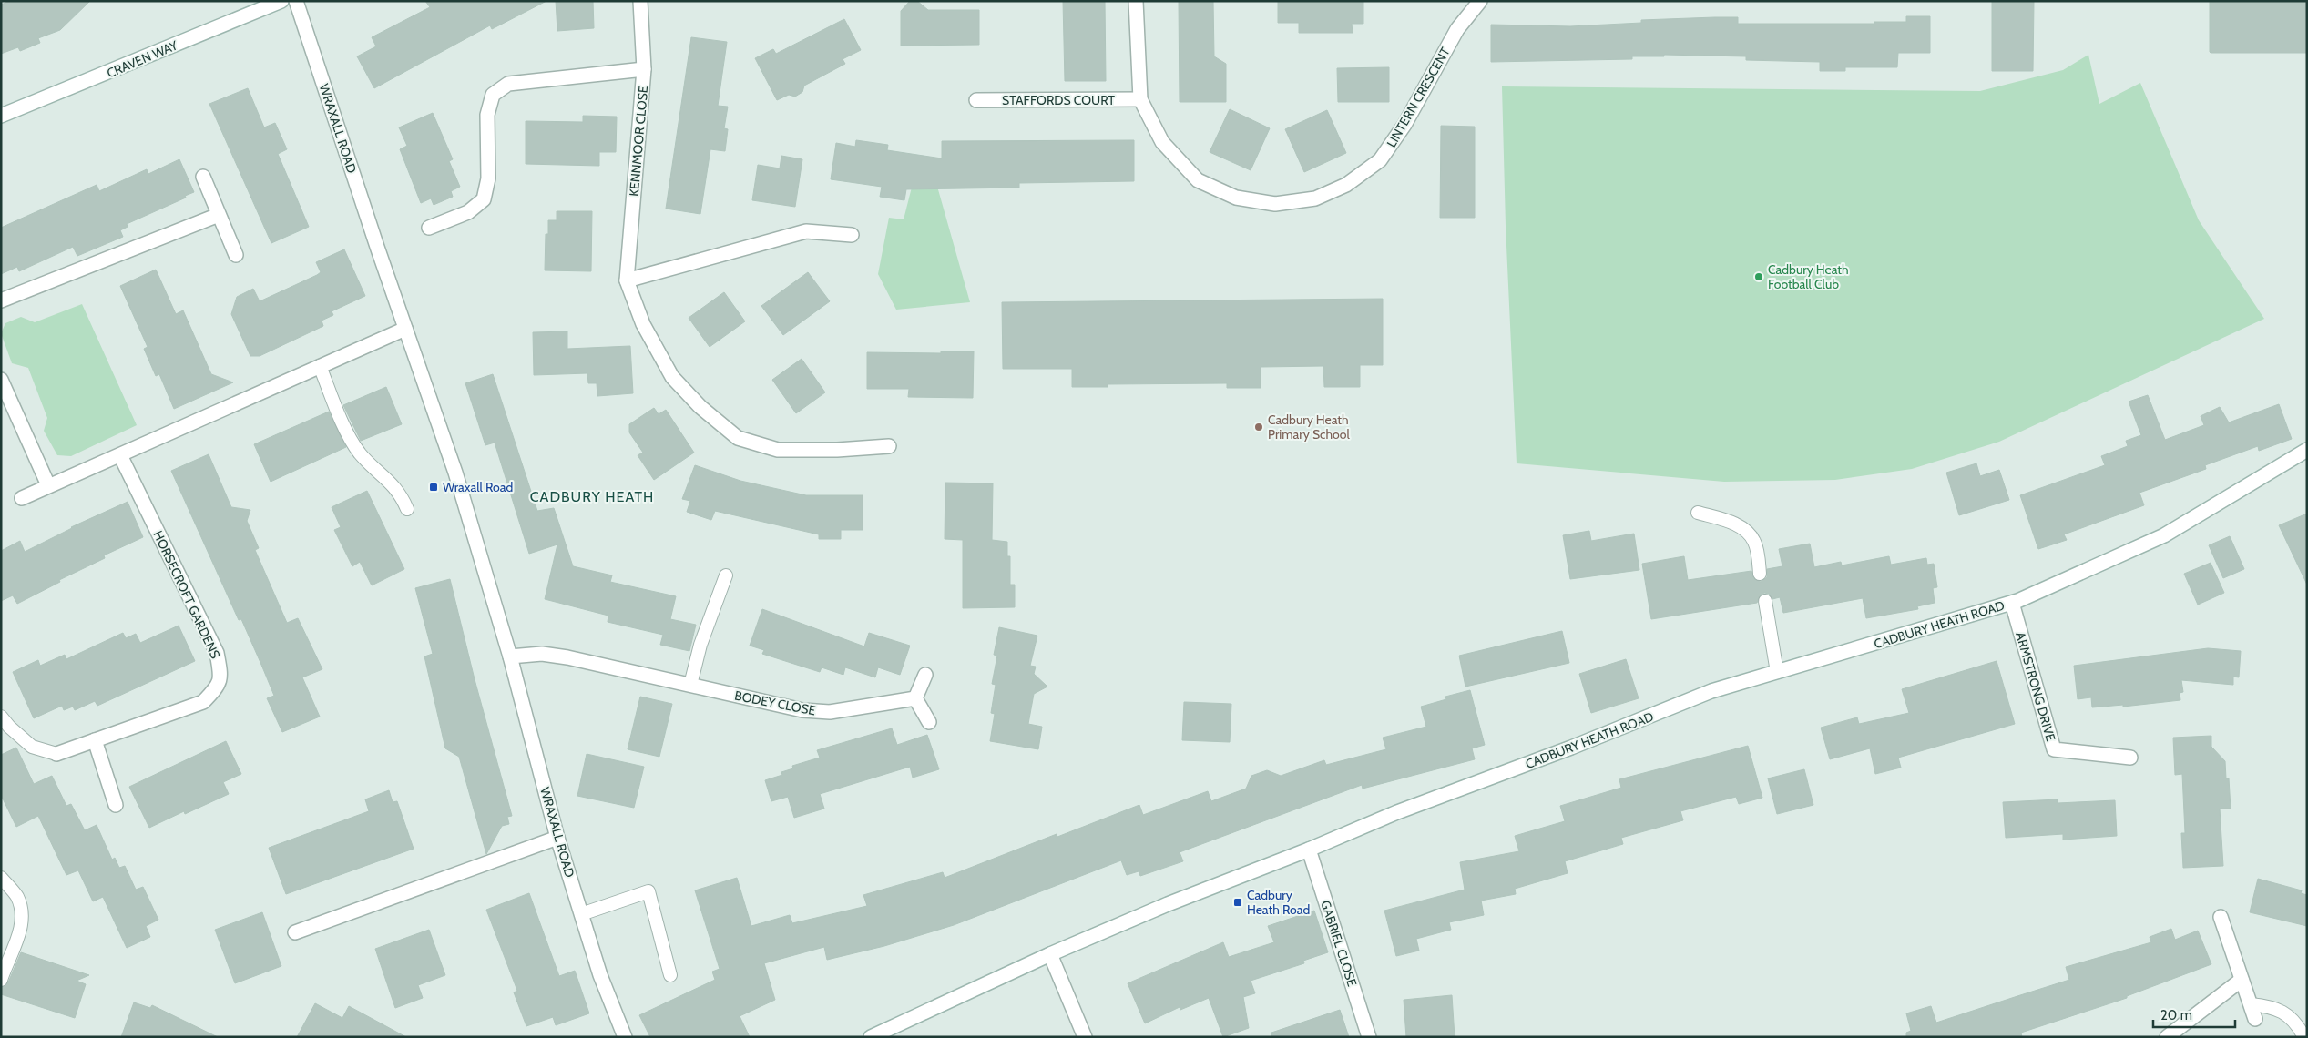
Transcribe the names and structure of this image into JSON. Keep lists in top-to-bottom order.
{
  "streets": {
    "street": [
      "CRAVEN WAY",
      "LINTERN CRESCENT",
      "STAFFORDS COURT",
      "WRAXALL ROAD",
      "KENNMOOR CLOSE",
      "HORSECROFT GARDENS",
      "CADBURY HEATH ROAD",
      "ARMSTRONG DRIVE",
      "BODEY CLOSE",
      "GABRIEL CLOSE"
    ]
  },
  "crossings": [
    ["LINTERN CRESCENT", "STAFFORDS COURT"],
    ["WRAXALL ROAD", "BODEY CLOSE"],
    ["CADBURY HEATH ROAD", "ARMSTRONG DRIVE"],
    ["CADBURY HEATH ROAD", "GABRIEL CLOSE"]
  ],
  "districts": ["CADBURY HEATH"],
  "places": {
    "other": ["Cadbury Heath Football Club", "Cadbury Heath Primary School"],
    "transit": ["Wraxall Road", "Cadbury Heath Road"]
  },
  "scale_bar": "20 m"
}
